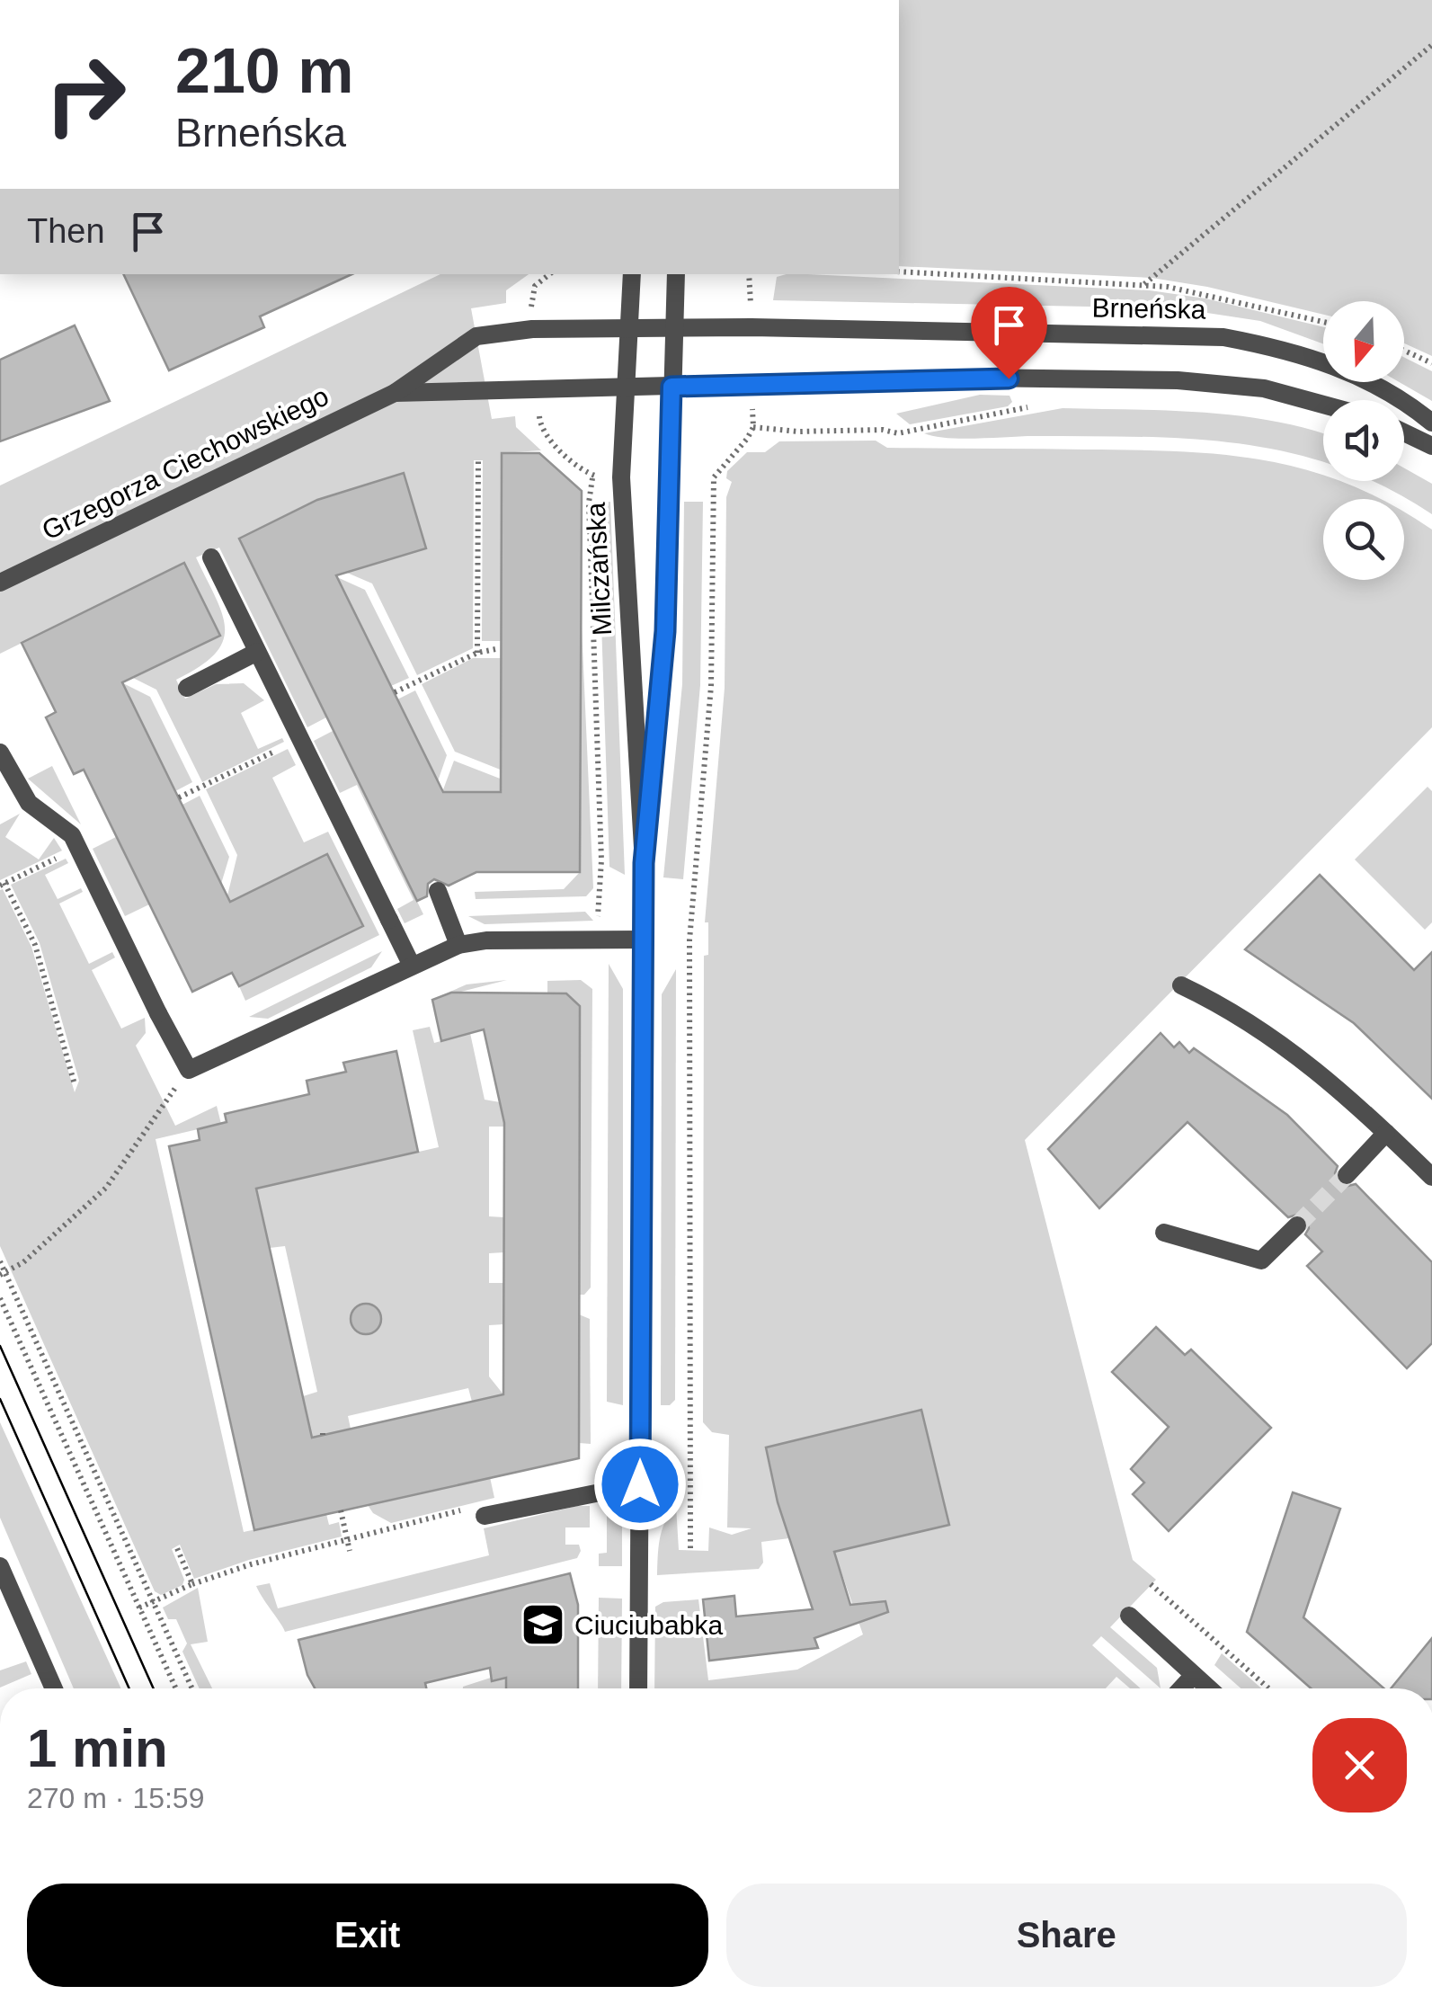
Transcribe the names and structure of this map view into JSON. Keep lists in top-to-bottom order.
{
  "streets": {
    "street": ["Brneńska", "Grzegorza Ciechowskiego", "Milczańska"]
  },
  "crossings": [
    ["Brneńska", "Grzegorza Ciechowskiego"],
    ["Brneńska", "Milczańska"],
    ["Grzegorza Ciechowskiego", "Milczańska"]
  ],
  "places": {
    "school or university": ["Ciuciubabka"]
  },
  "north": "bottom",
  "page": {
    "turn": ["210 m", "Brneńska"],
    "then": "Then",
    "heading": ["1 min", "270 m · 15:59"],
    "buttons": ["Exit", "Share"]
  }
}
